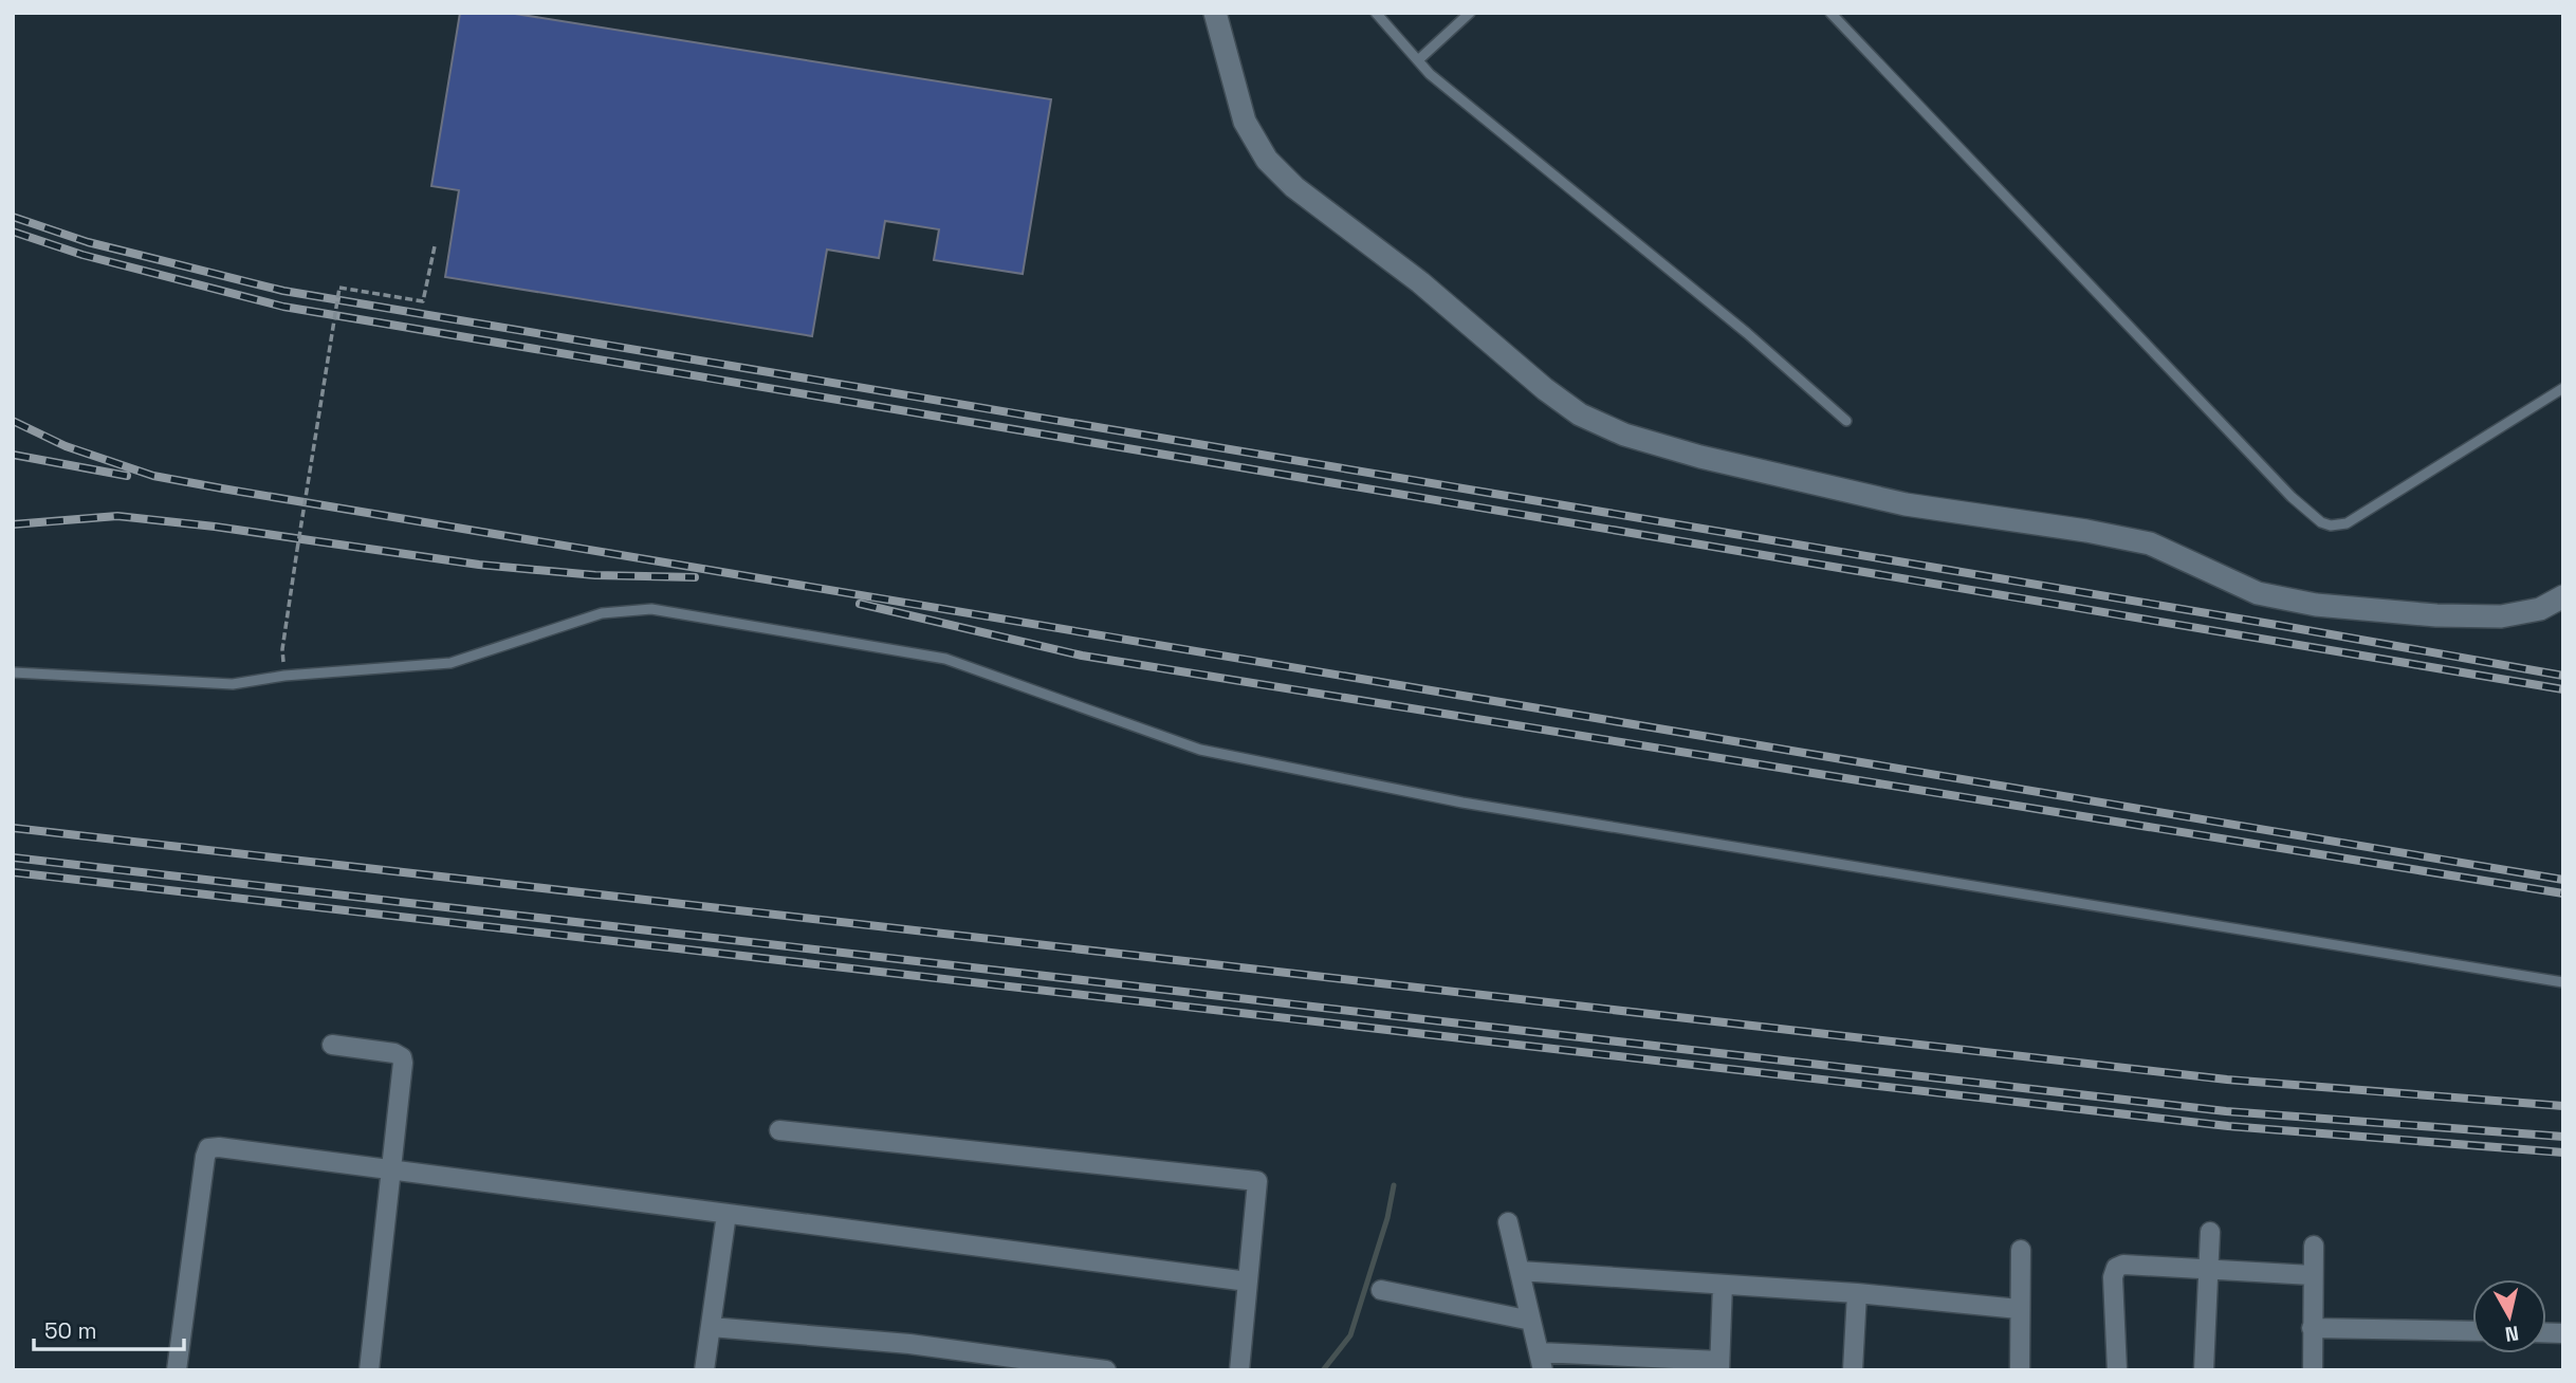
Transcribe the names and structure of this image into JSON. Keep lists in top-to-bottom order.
{
  "scale_bar": "50 m",
  "north": "bottom"
}
